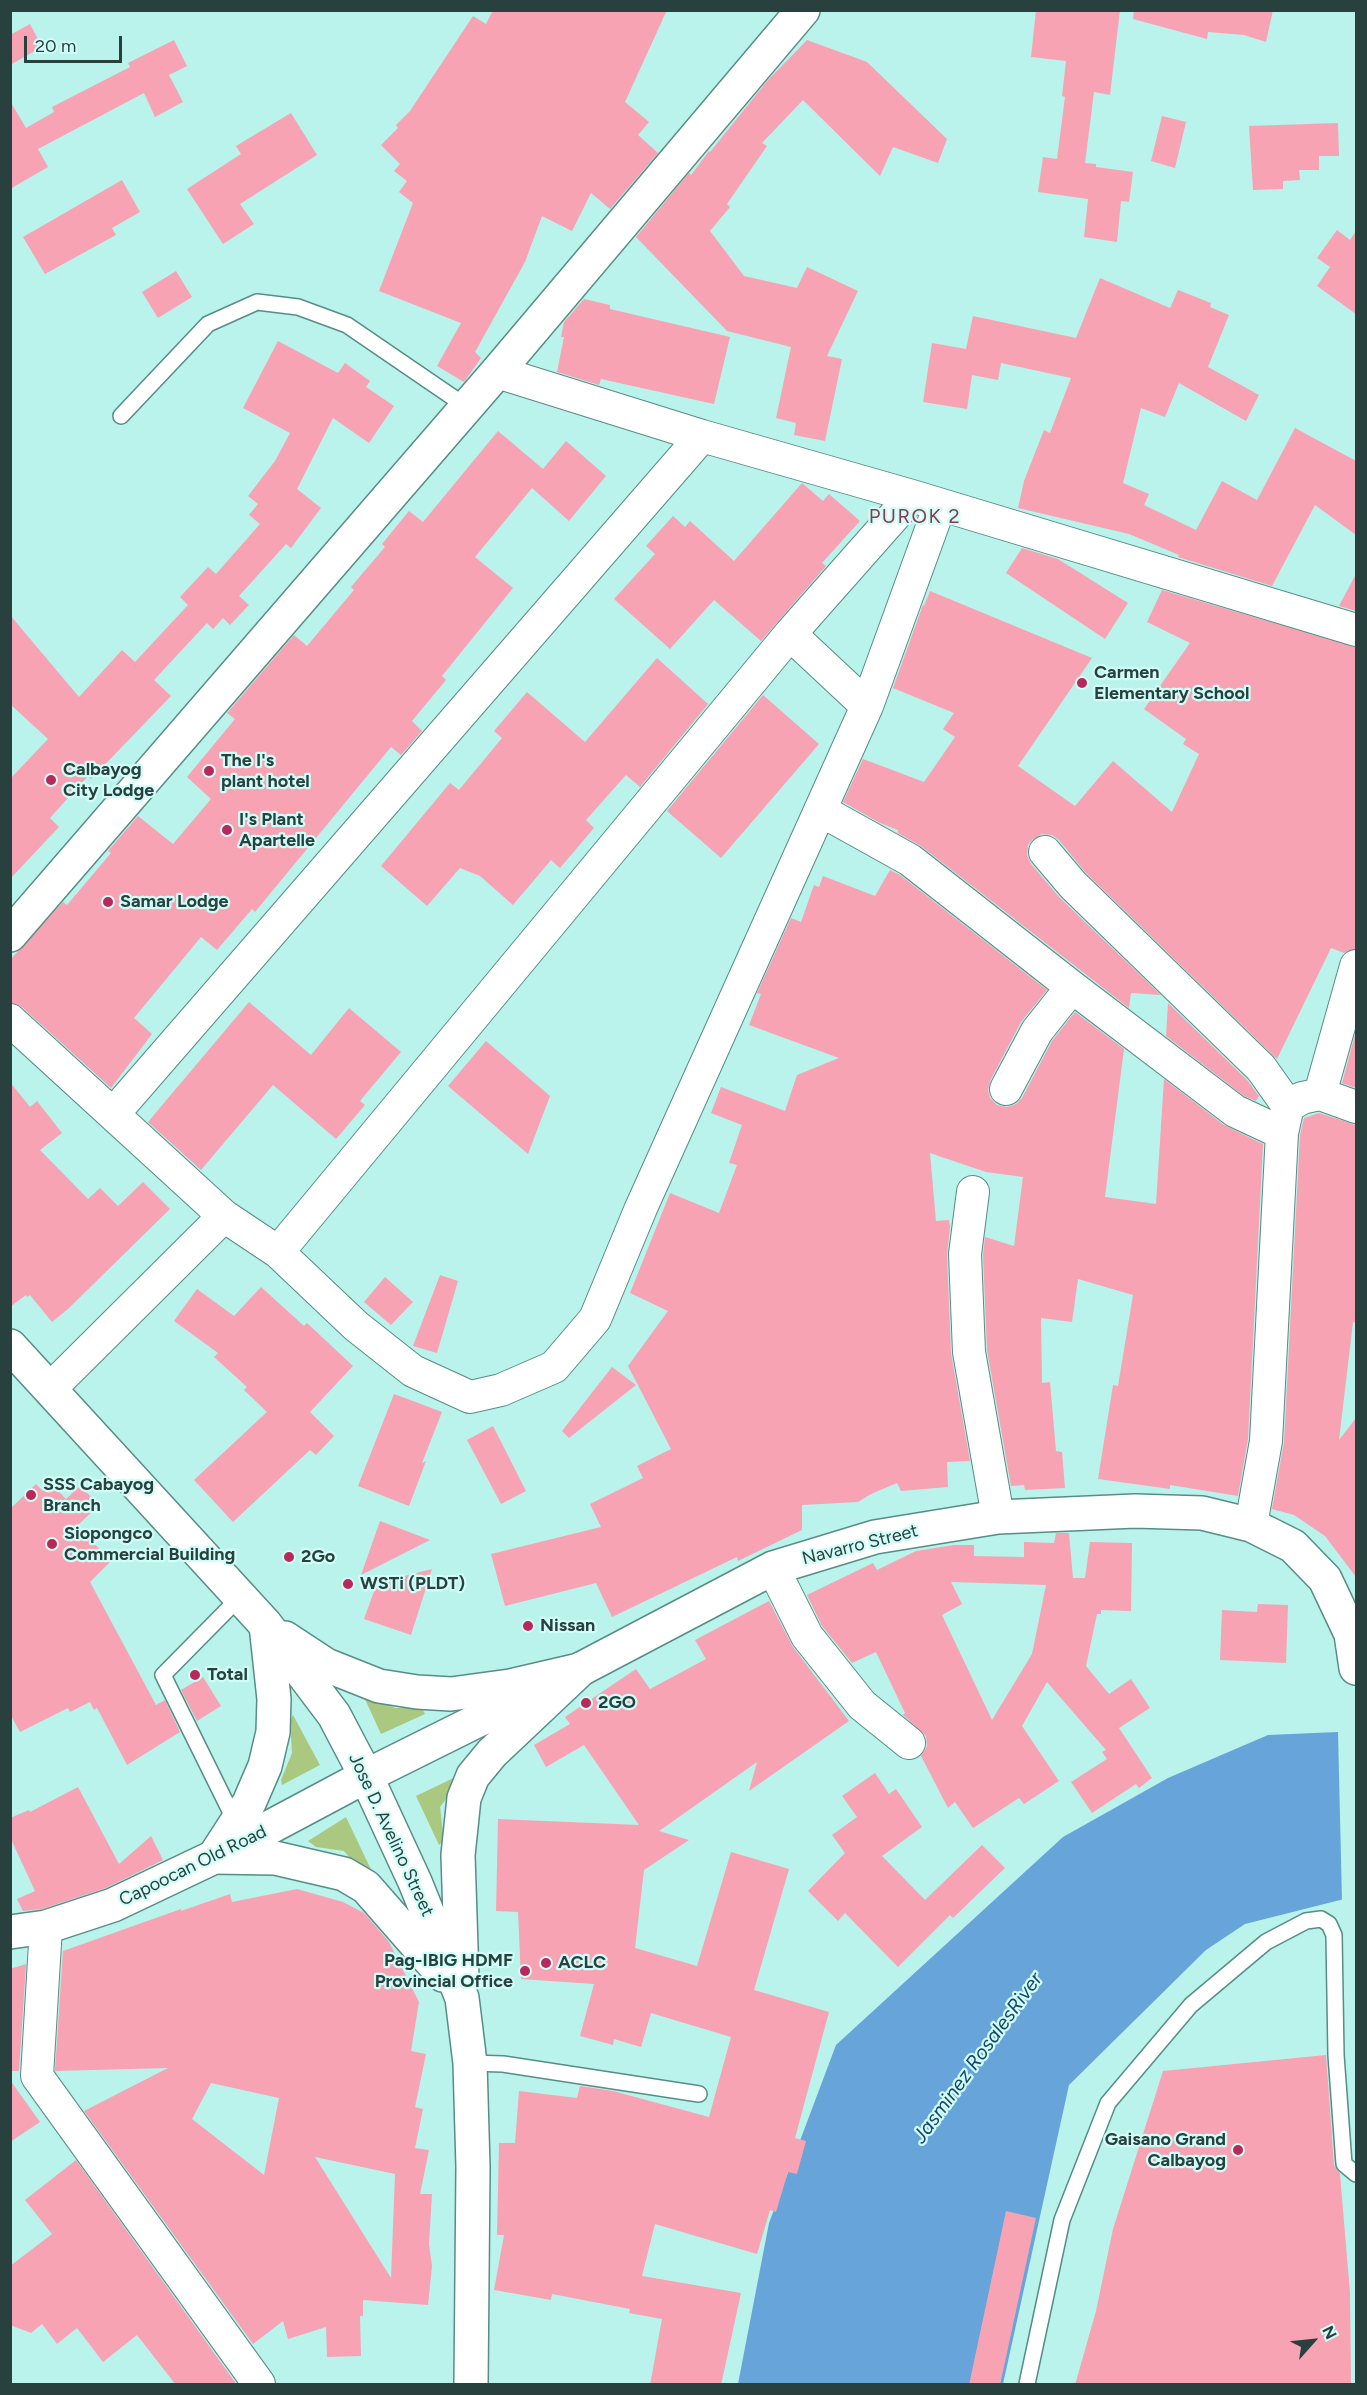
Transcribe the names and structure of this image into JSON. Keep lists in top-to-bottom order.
{
  "streets": {
    "street": ["Navarro Street", "Jose D. Avelino Street", "Capoocan Old Road"]
  },
  "crossings": [
    ["Navarro Street", "Jose D. Avelino Street"],
    ["Navarro Street", "Capoocan Old Road"],
    ["Jose D. Avelino Street", "Capoocan Old Road"]
  ],
  "districts": ["PUROK 2"],
  "water": ["Jasminez RosalesRiver"],
  "places": [
    "Carmen Elementary School",
    "The I's plant hotel",
    "Calbayog City Lodge",
    "I's Plant Apartelle",
    "Samar Lodge",
    "SSS Cabayog Branch",
    "Siopongco Commercial Building",
    "2Go",
    "WSTi (PLDT)",
    "Nissan",
    "Total",
    "2GO",
    "ACLC",
    "Pag-IBIG HDMF Provincial Office",
    "Gaisano Grand Calbayog"
  ],
  "scale_bar": "20 m",
  "north": "top right"
}
